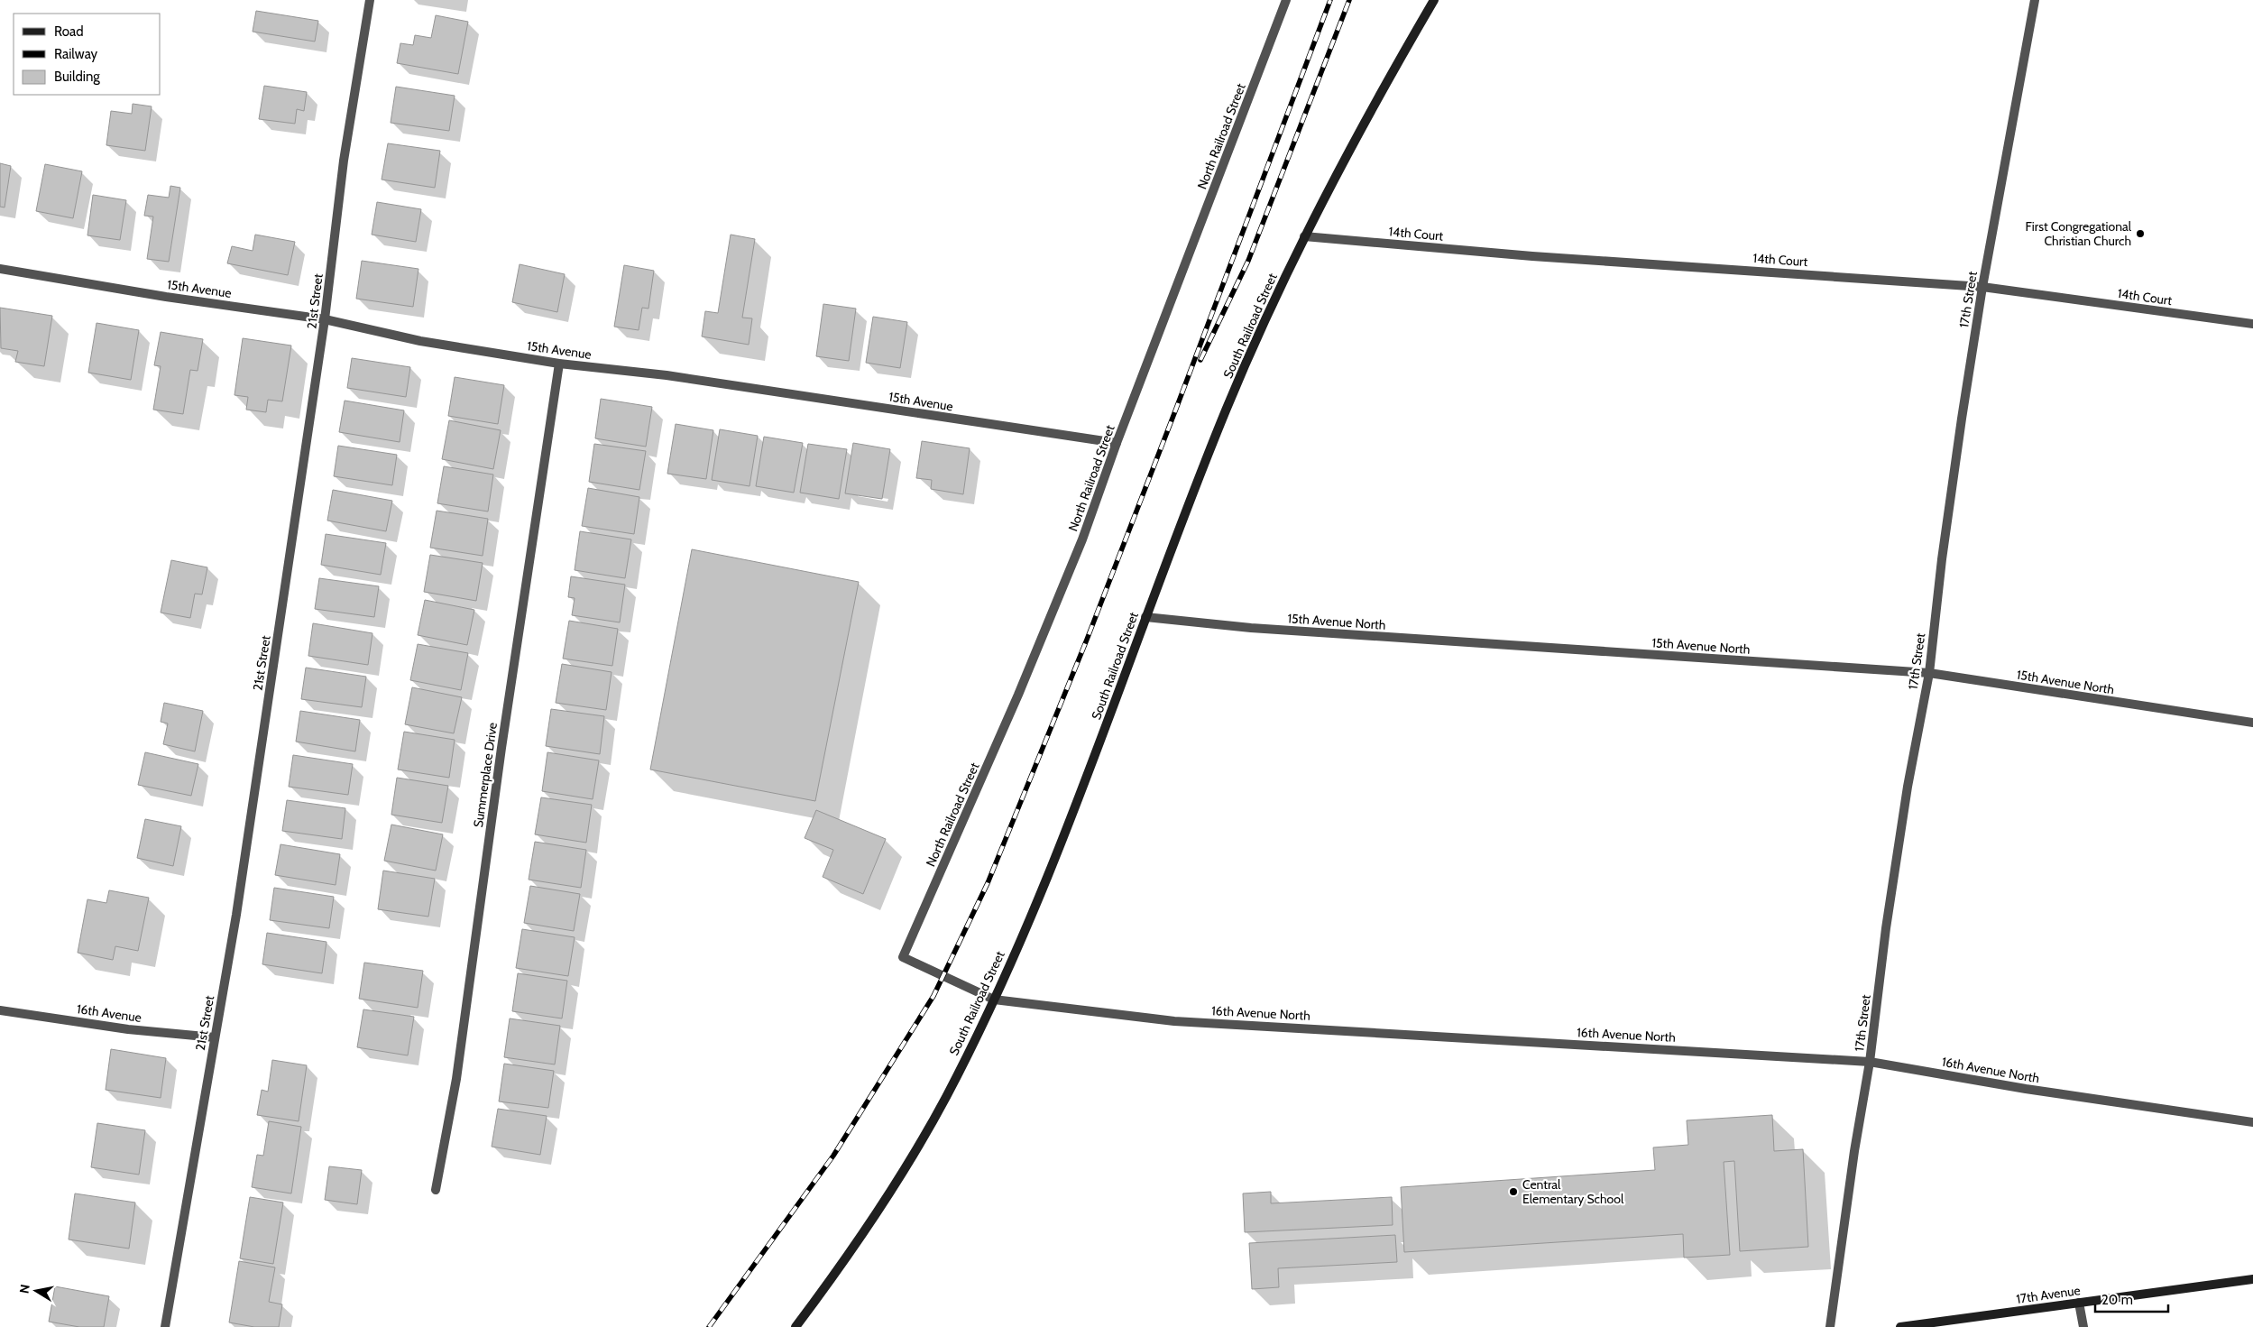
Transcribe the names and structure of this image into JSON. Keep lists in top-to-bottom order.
{
  "streets": {
    "street": [
      "North Railroad Street",
      "14th Court",
      "15th Avenue",
      "17th Street",
      "21st Street",
      "South Railroad Street",
      "15th Avenue North",
      "Summerplace Drive",
      "16th Avenue",
      "16th Avenue North",
      "17th Avenue"
    ]
  },
  "crossings": [
    ["North Railroad Street", "15th Avenue"],
    ["North Railroad Street", "South Railroad Street"],
    ["North Railroad Street", "16th Avenue North"],
    ["14th Court", "17th Street"],
    ["14th Court", "South Railroad Street"],
    ["15th Avenue", "21st Street"],
    ["15th Avenue", "Summerplace Drive"],
    ["17th Street", "15th Avenue North"],
    ["17th Street", "16th Avenue North"],
    ["21st Street", "16th Avenue"],
    ["South Railroad Street", "15th Avenue North"],
    ["South Railroad Street", "16th Avenue North"]
  ],
  "places": ["First Congregational Christian Church", "Central Elementary School"],
  "legend": ["Road", "Railway", "Building"],
  "scale_bar": "20 m",
  "north": "left"
}
